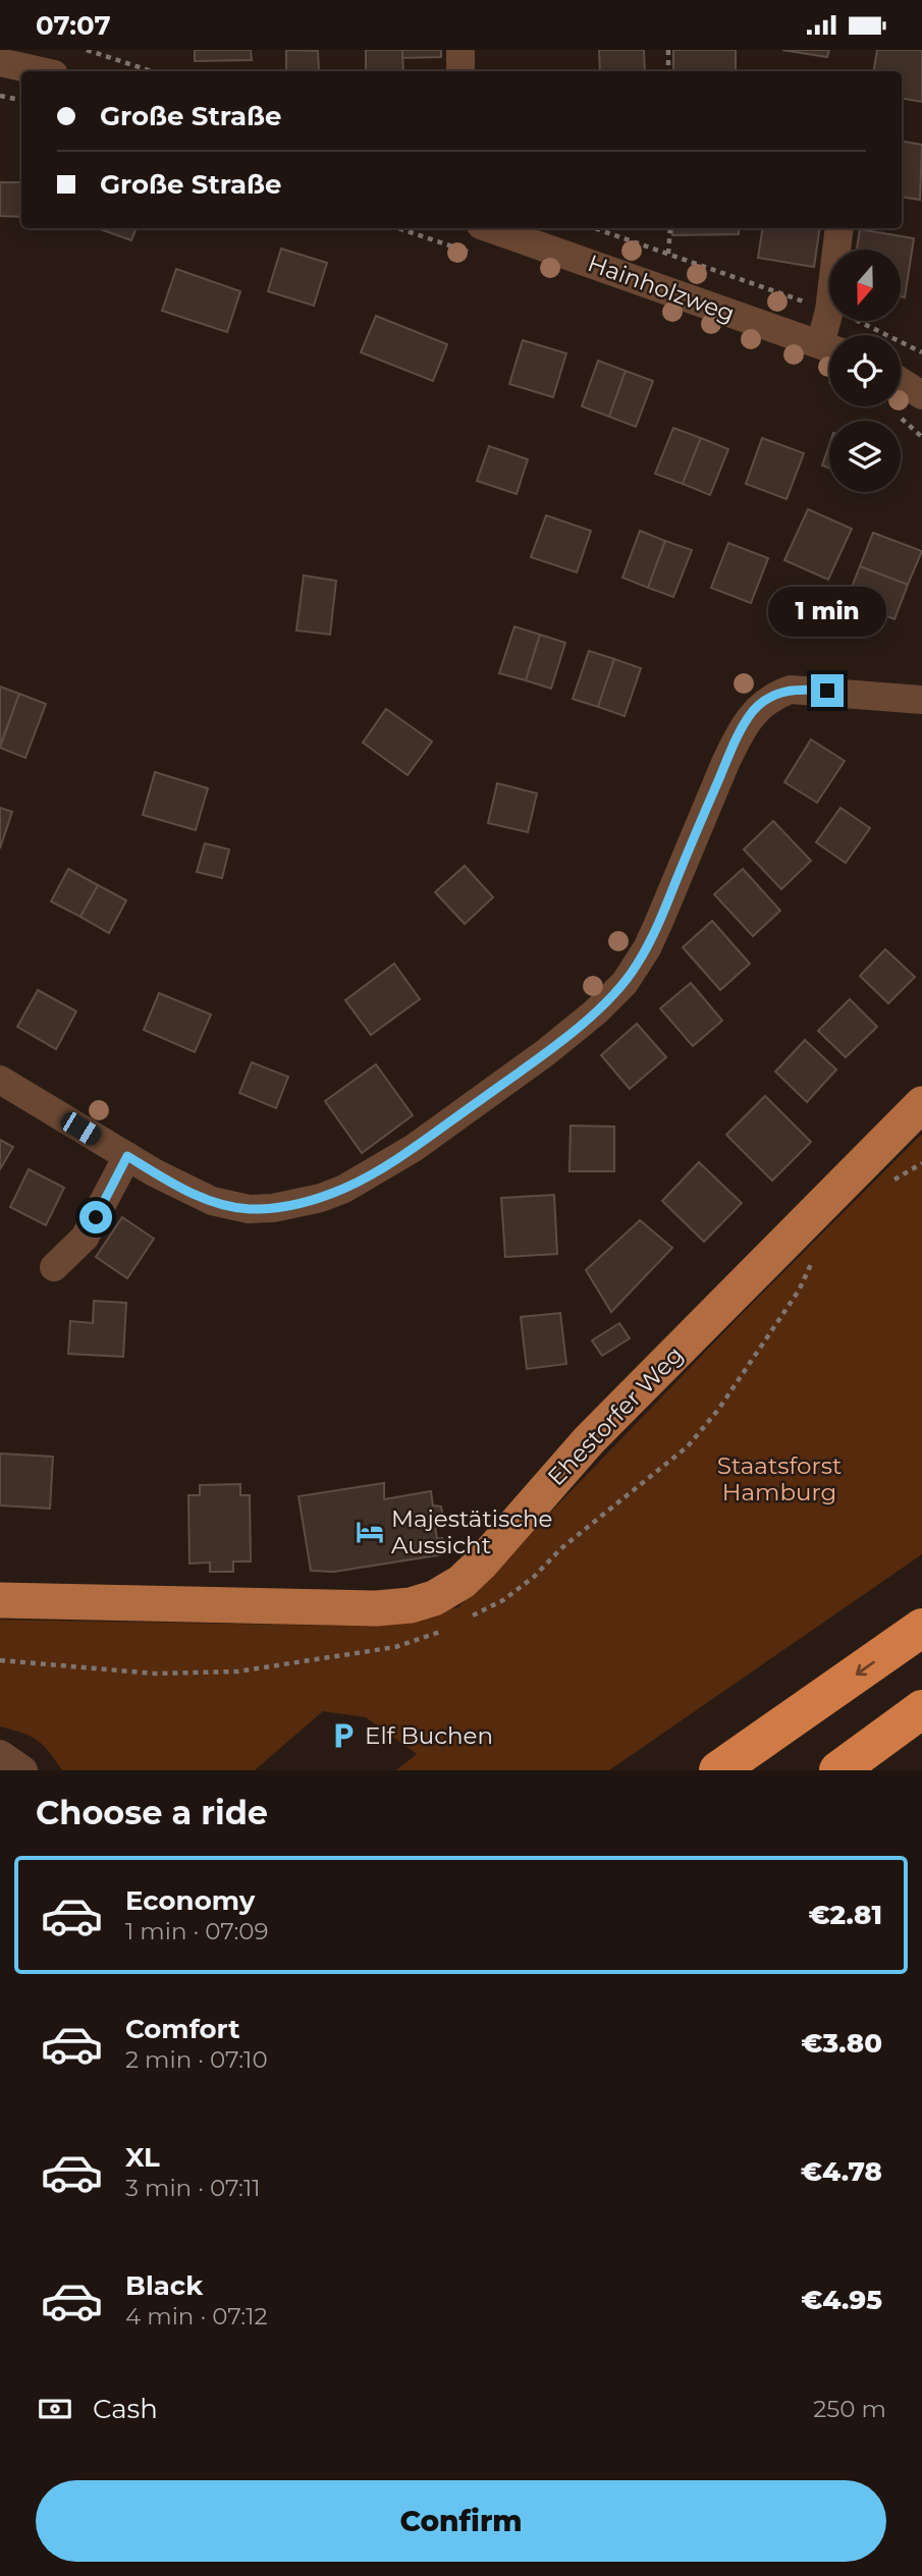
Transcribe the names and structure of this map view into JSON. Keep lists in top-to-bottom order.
{
  "streets": {
    "main road": ["Ehestorfer Weg"],
    "street": ["Hainholzweg"]
  },
  "parks": ["Staatsforst Hamburg"],
  "places": {
    "hotel": ["Majestätische Aussicht"],
    "parking": ["Elf Buchen"]
  },
  "north": "bottom",
  "page": {
    "status": "07:07",
    "banner": ["Große Straße", "Große Straße"],
    "bubble": "1 min",
    "heading": "Choose a ride",
    "list": [
      {
        "name": "Economy",
        "note": "1 min · 07:09",
        "value": "€2.81"
      },
      {
        "name": "Comfort",
        "note": "2 min · 07:10",
        "value": "€3.80"
      },
      {
        "name": "XL",
        "note": "3 min · 07:11",
        "value": "€4.78"
      },
      {
        "name": "Black",
        "note": "4 min · 07:12",
        "value": "€4.95"
      }
    ],
    "pay": ["Cash", "250 m"],
    "buttons": "Confirm"
  }
}
